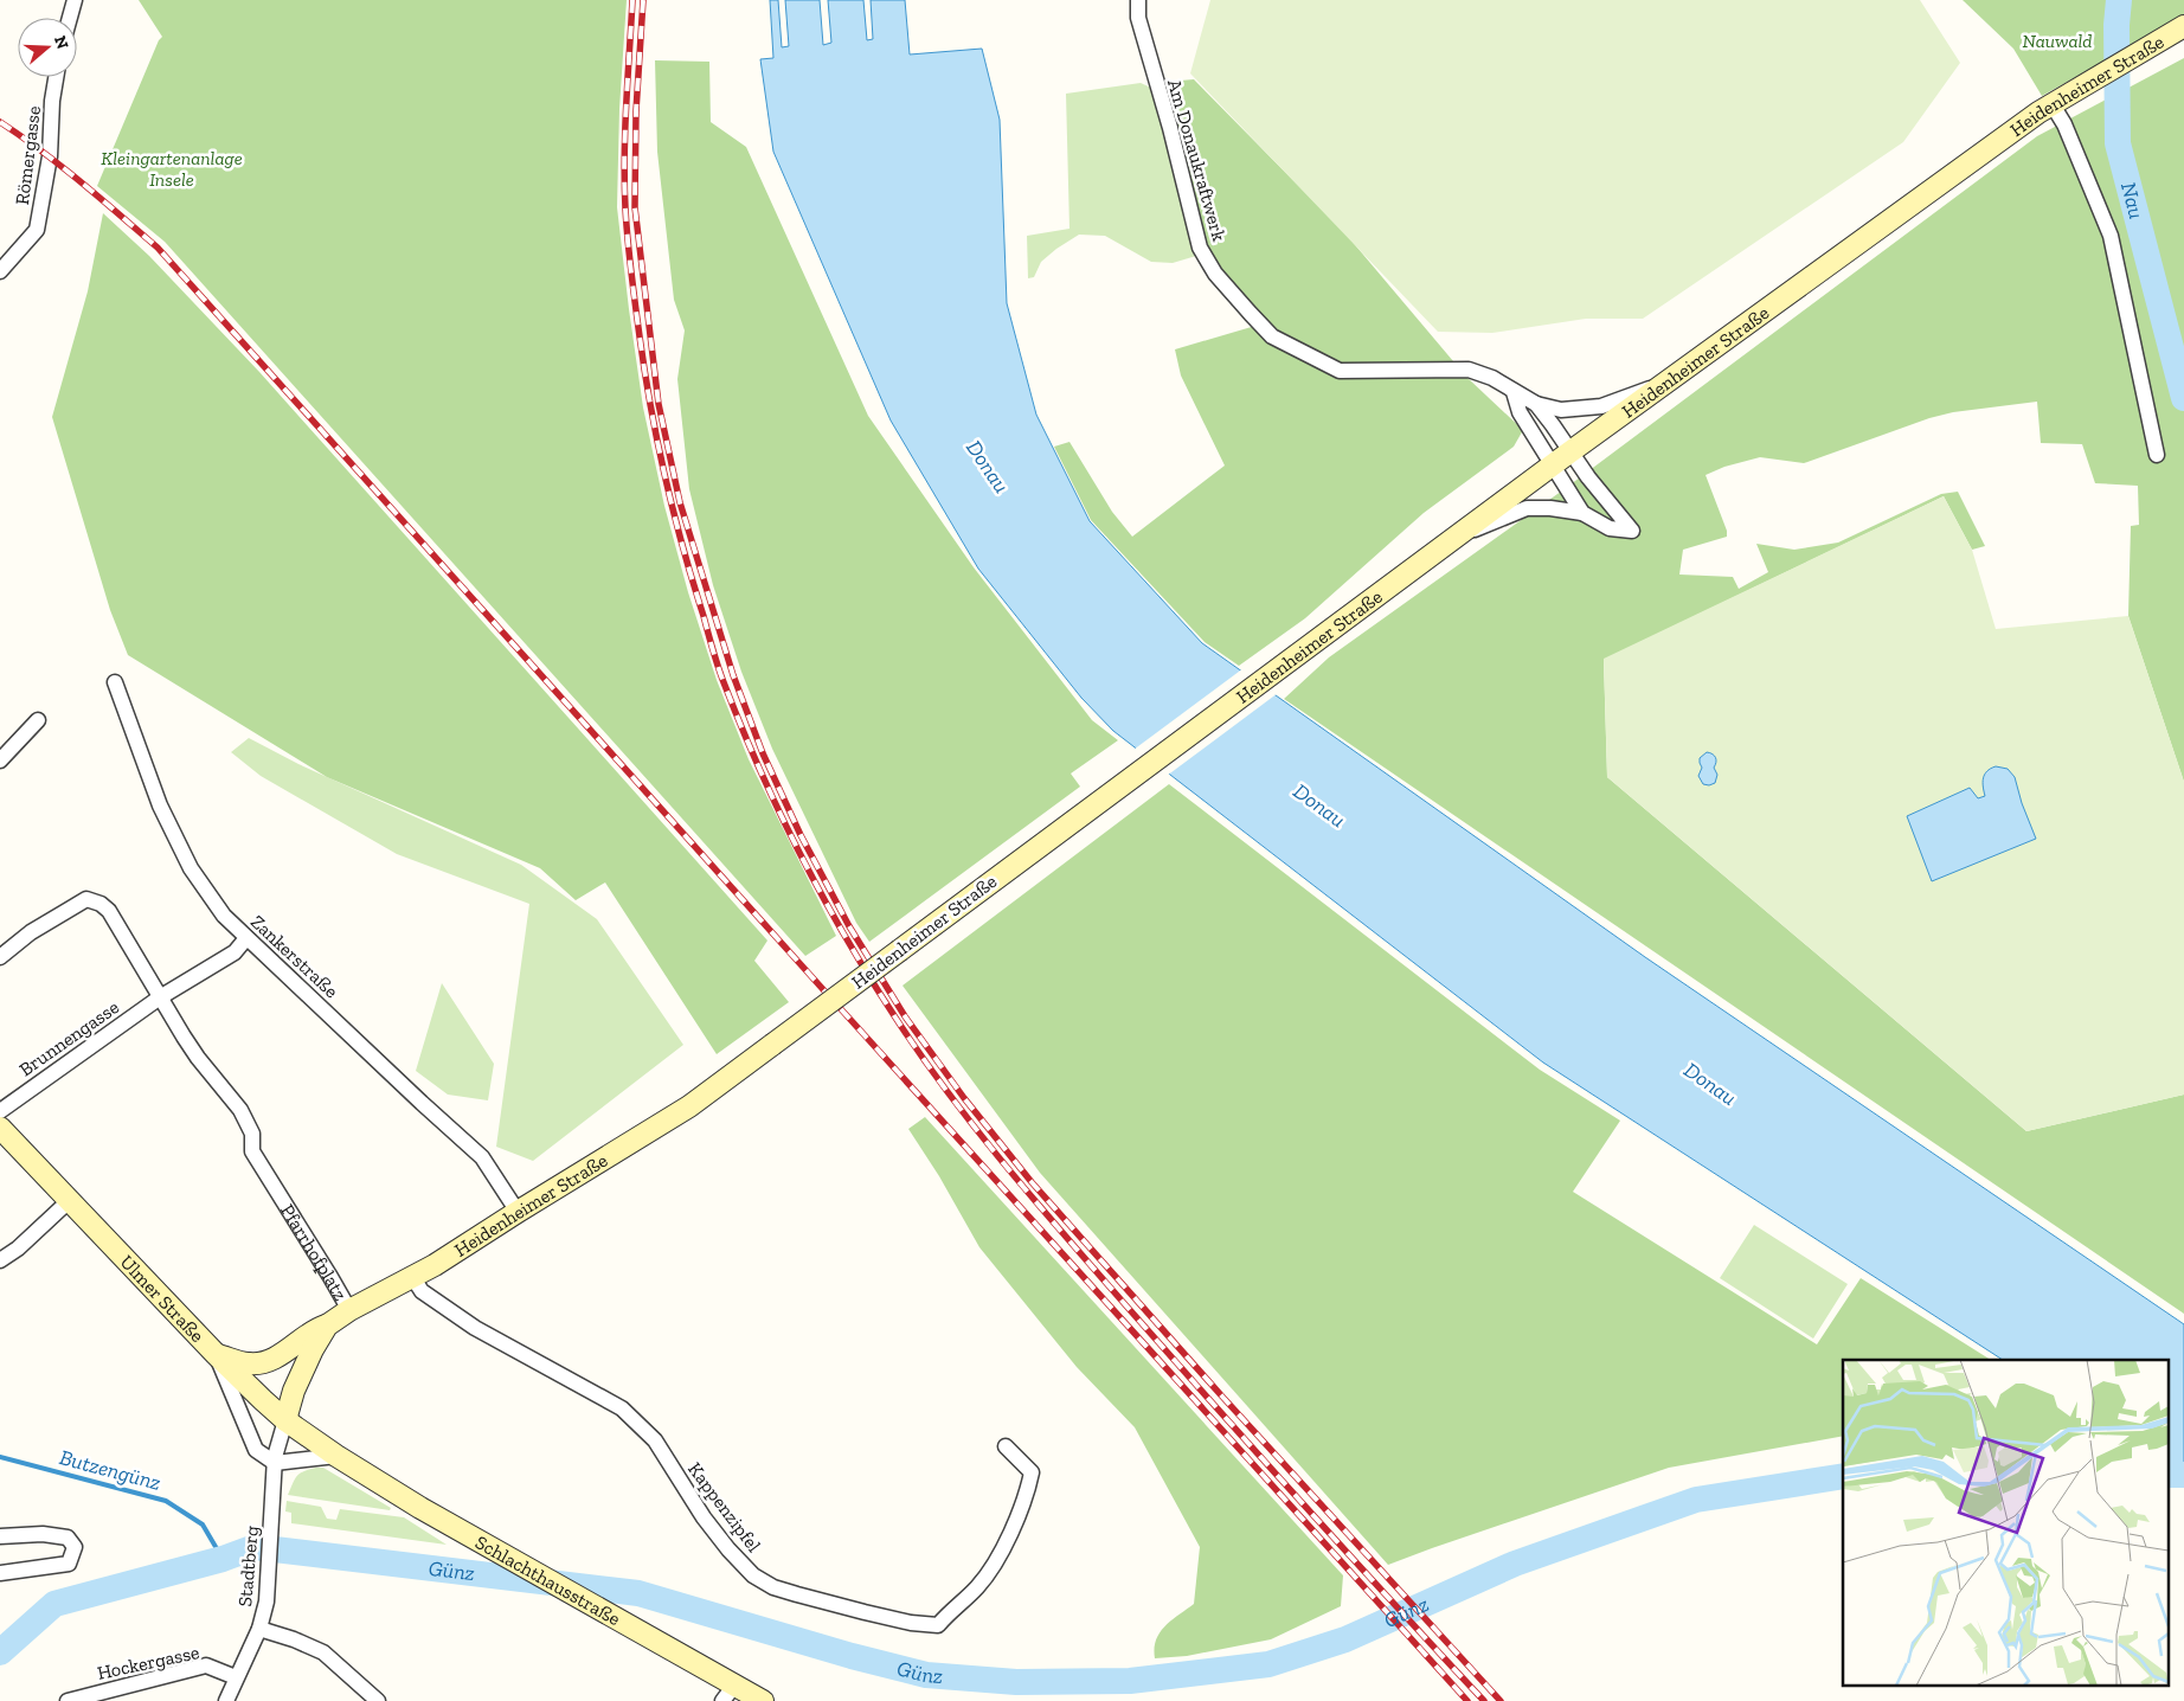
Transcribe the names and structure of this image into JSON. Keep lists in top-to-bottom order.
{
  "streets": {
    "main road": [
      "Heidenheimer Straße",
      "Pfarrhofplatz",
      "Ulmer Straße",
      "Schlachthausstraße"
    ],
    "street": [
      "Römergasse",
      "Am Donaukraftwerk",
      "Zankerstraße",
      "Brunnengasse",
      "Kappenzipfel",
      "Stadtberg",
      "Hockergasse"
    ]
  },
  "crossings": [
    ["Heidenheimer Straße", "Am Donaukraftwerk"],
    ["Heidenheimer Straße", "Zankerstraße"],
    ["Heidenheimer Straße", "Pfarrhofplatz"],
    ["Zankerstraße", "Brunnengasse"],
    ["Brunnengasse", "Pfarrhofplatz"],
    ["Pfarrhofplatz", "Ulmer Straße"],
    ["Pfarrhofplatz", "Kappenzipfel"],
    ["Pfarrhofplatz", "Stadtberg"],
    ["Ulmer Straße", "Stadtberg"],
    ["Ulmer Straße", "Schlachthausstraße"],
    ["Stadtberg", "Hockergasse"]
  ],
  "water": [
    "Nau",
    "Donau",
    "Butzengünz",
    "Günz"
  ],
  "parks": ["Nauwald", "Kleingartenanlage Insele"],
  "north": "right"
}
